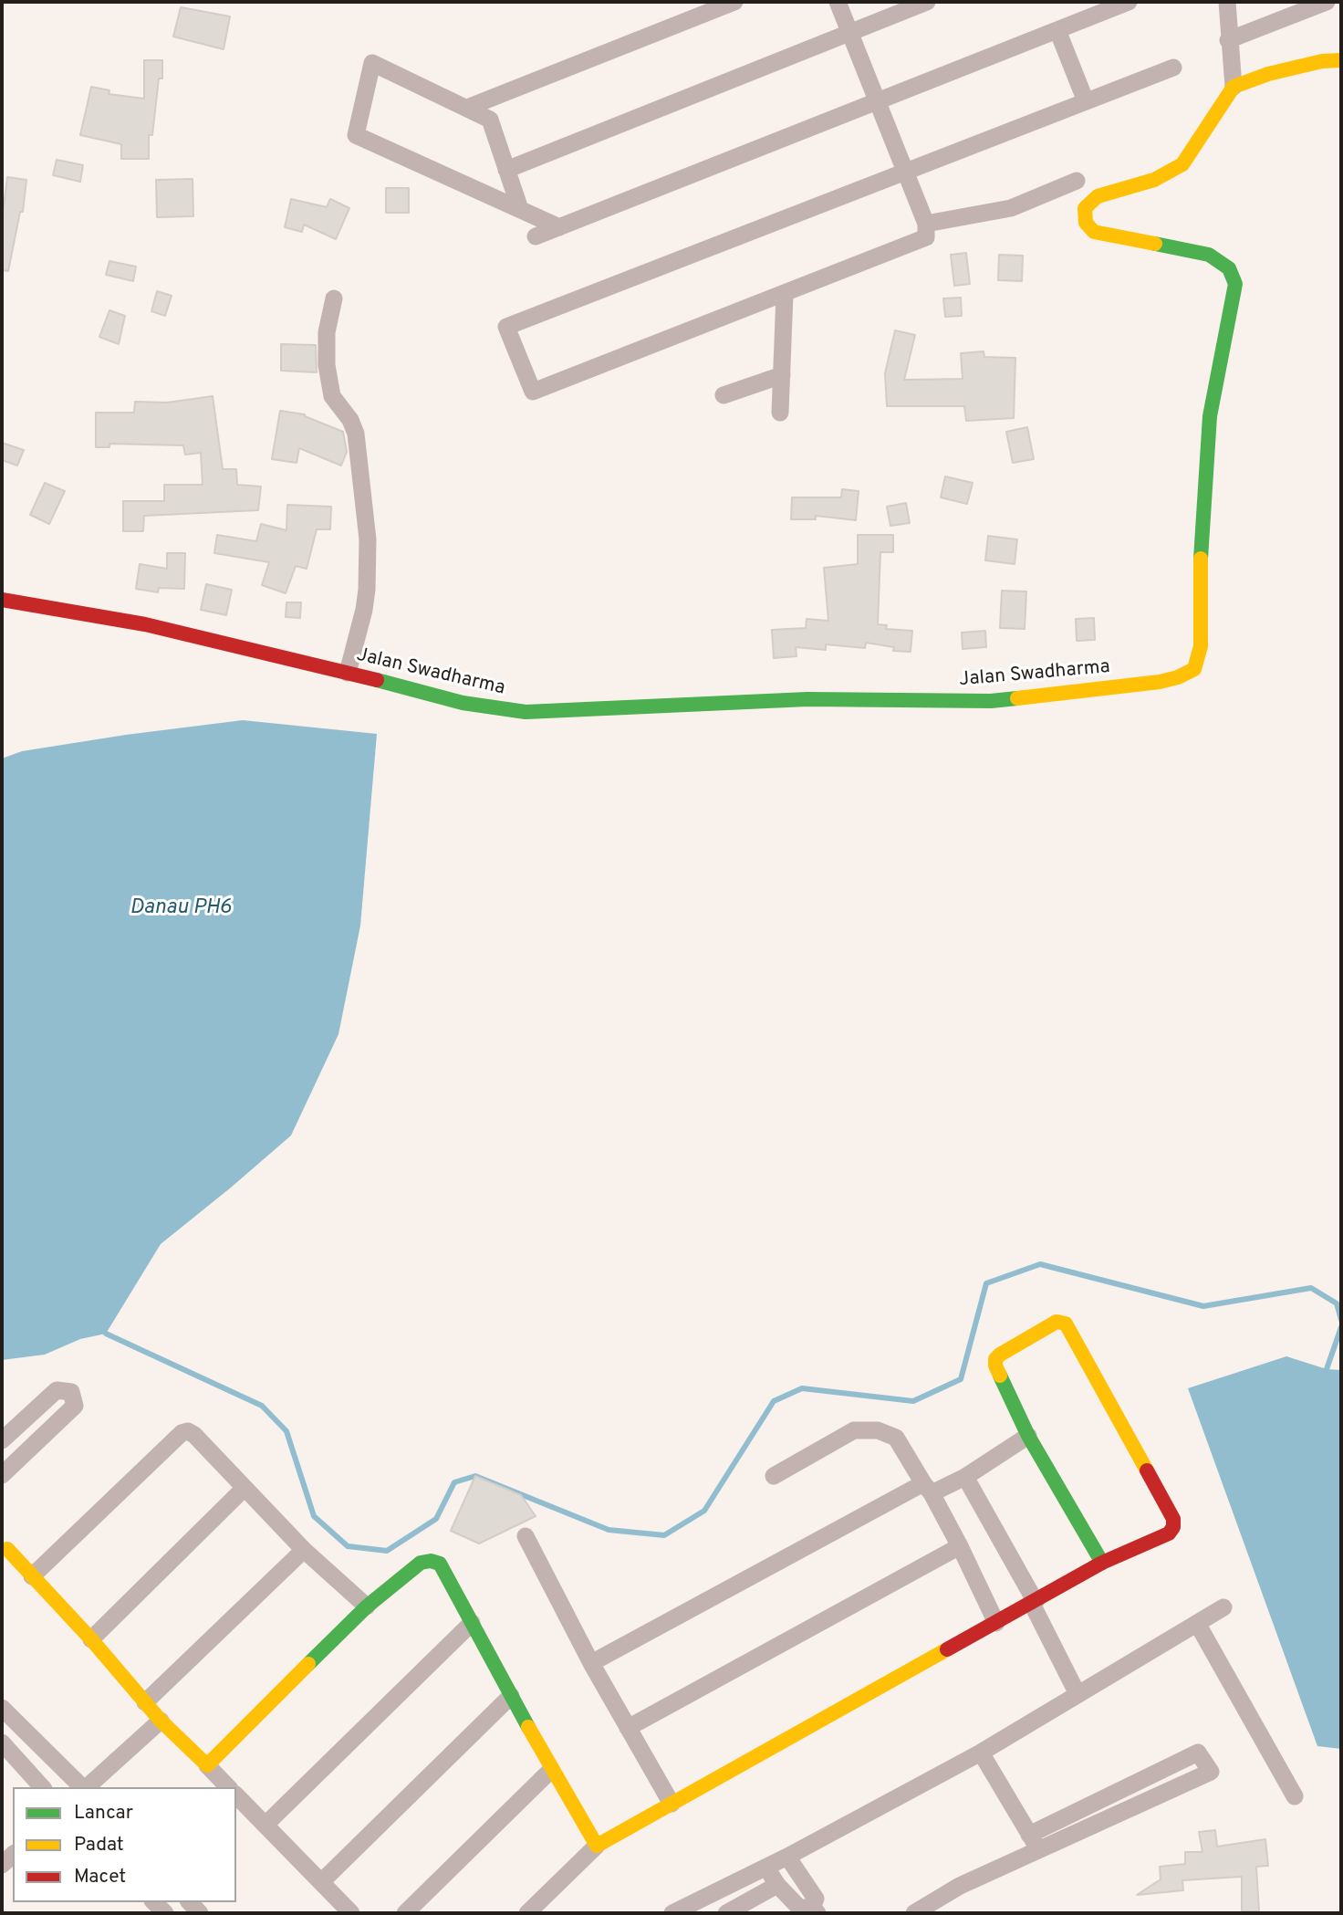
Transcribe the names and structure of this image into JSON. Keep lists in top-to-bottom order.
{
  "streets": {
    "street": ["Jalan Swadharma"]
  },
  "water": ["Danau PH6"],
  "legend": ["Lancar", "Padat", "Macet"]
}
